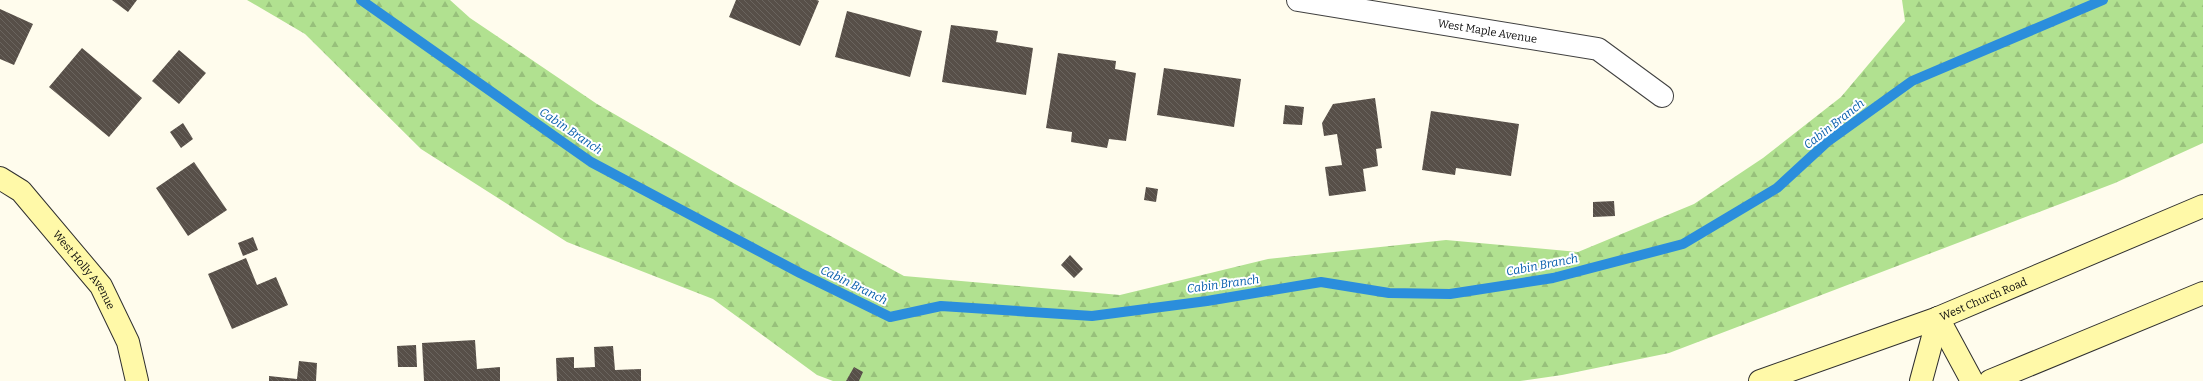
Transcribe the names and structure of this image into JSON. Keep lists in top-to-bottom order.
{
  "streets": {
    "main road": ["West Holly Avenue", "West Church Road"],
    "street": ["West Maple Avenue"]
  },
  "water": ["Cabin Branch"]
}
